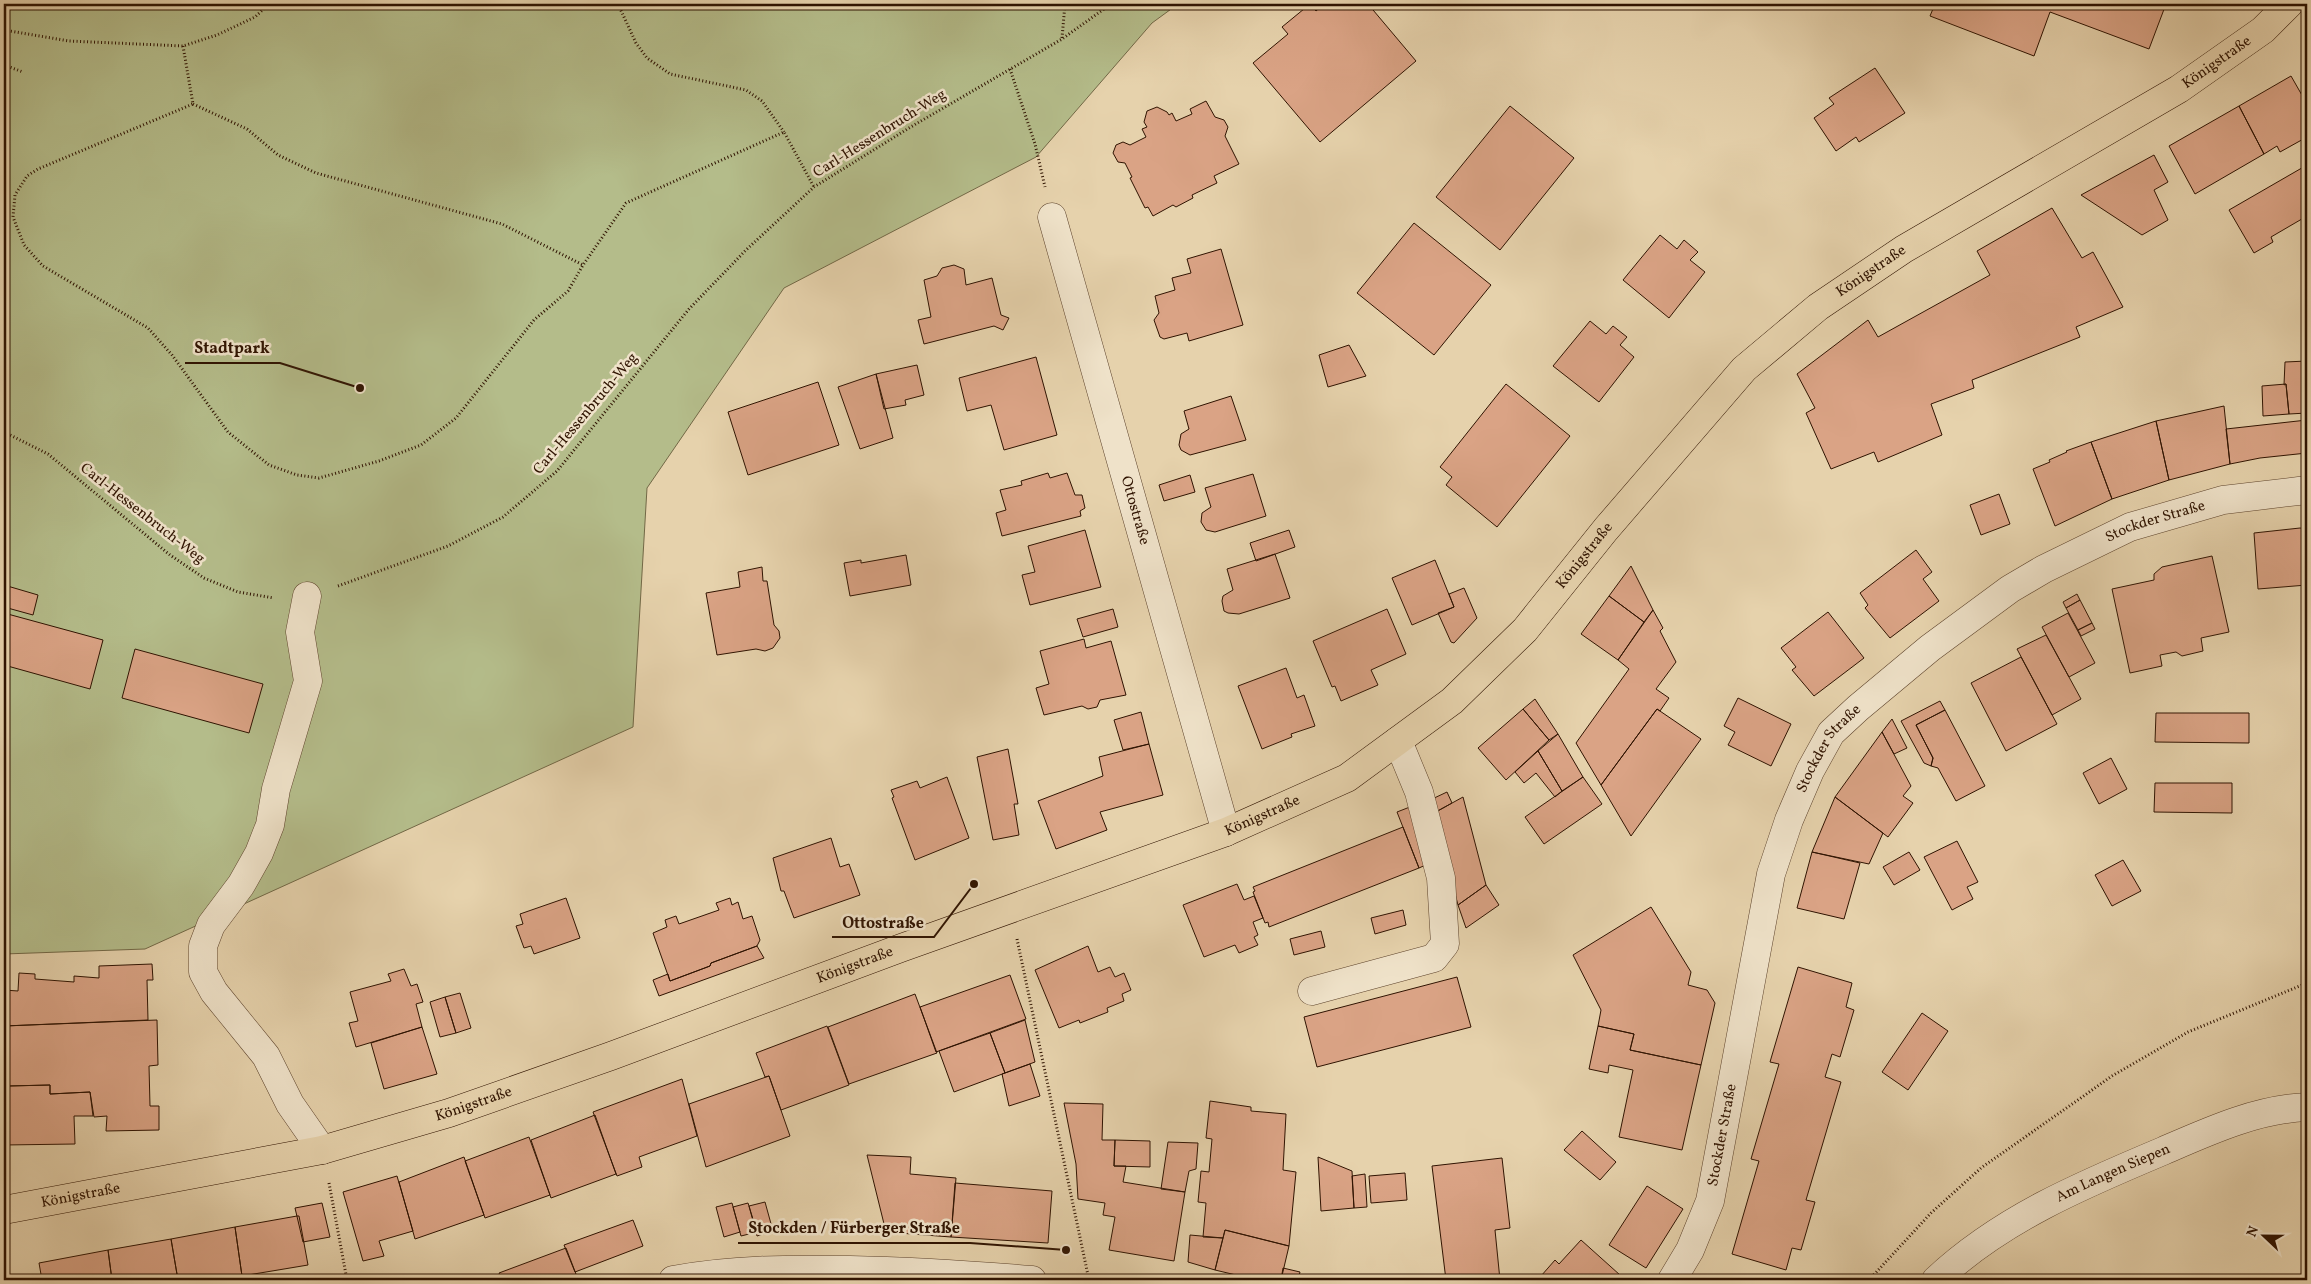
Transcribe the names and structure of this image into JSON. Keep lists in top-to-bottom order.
{
  "streets": {
    "main road": ["Königstraße"],
    "street": ["Ottostraße", "Stockder Straße", "Am Langen Siepen"],
    "path": ["Carl-Hessenbruch-Weg"]
  },
  "crossings": [
    ["Königstraße", "Ottostraße"]
  ],
  "places": ["Stadtpark", "Ottostraße", "Stockden / Fürberger Straße"],
  "north": "left"
}
